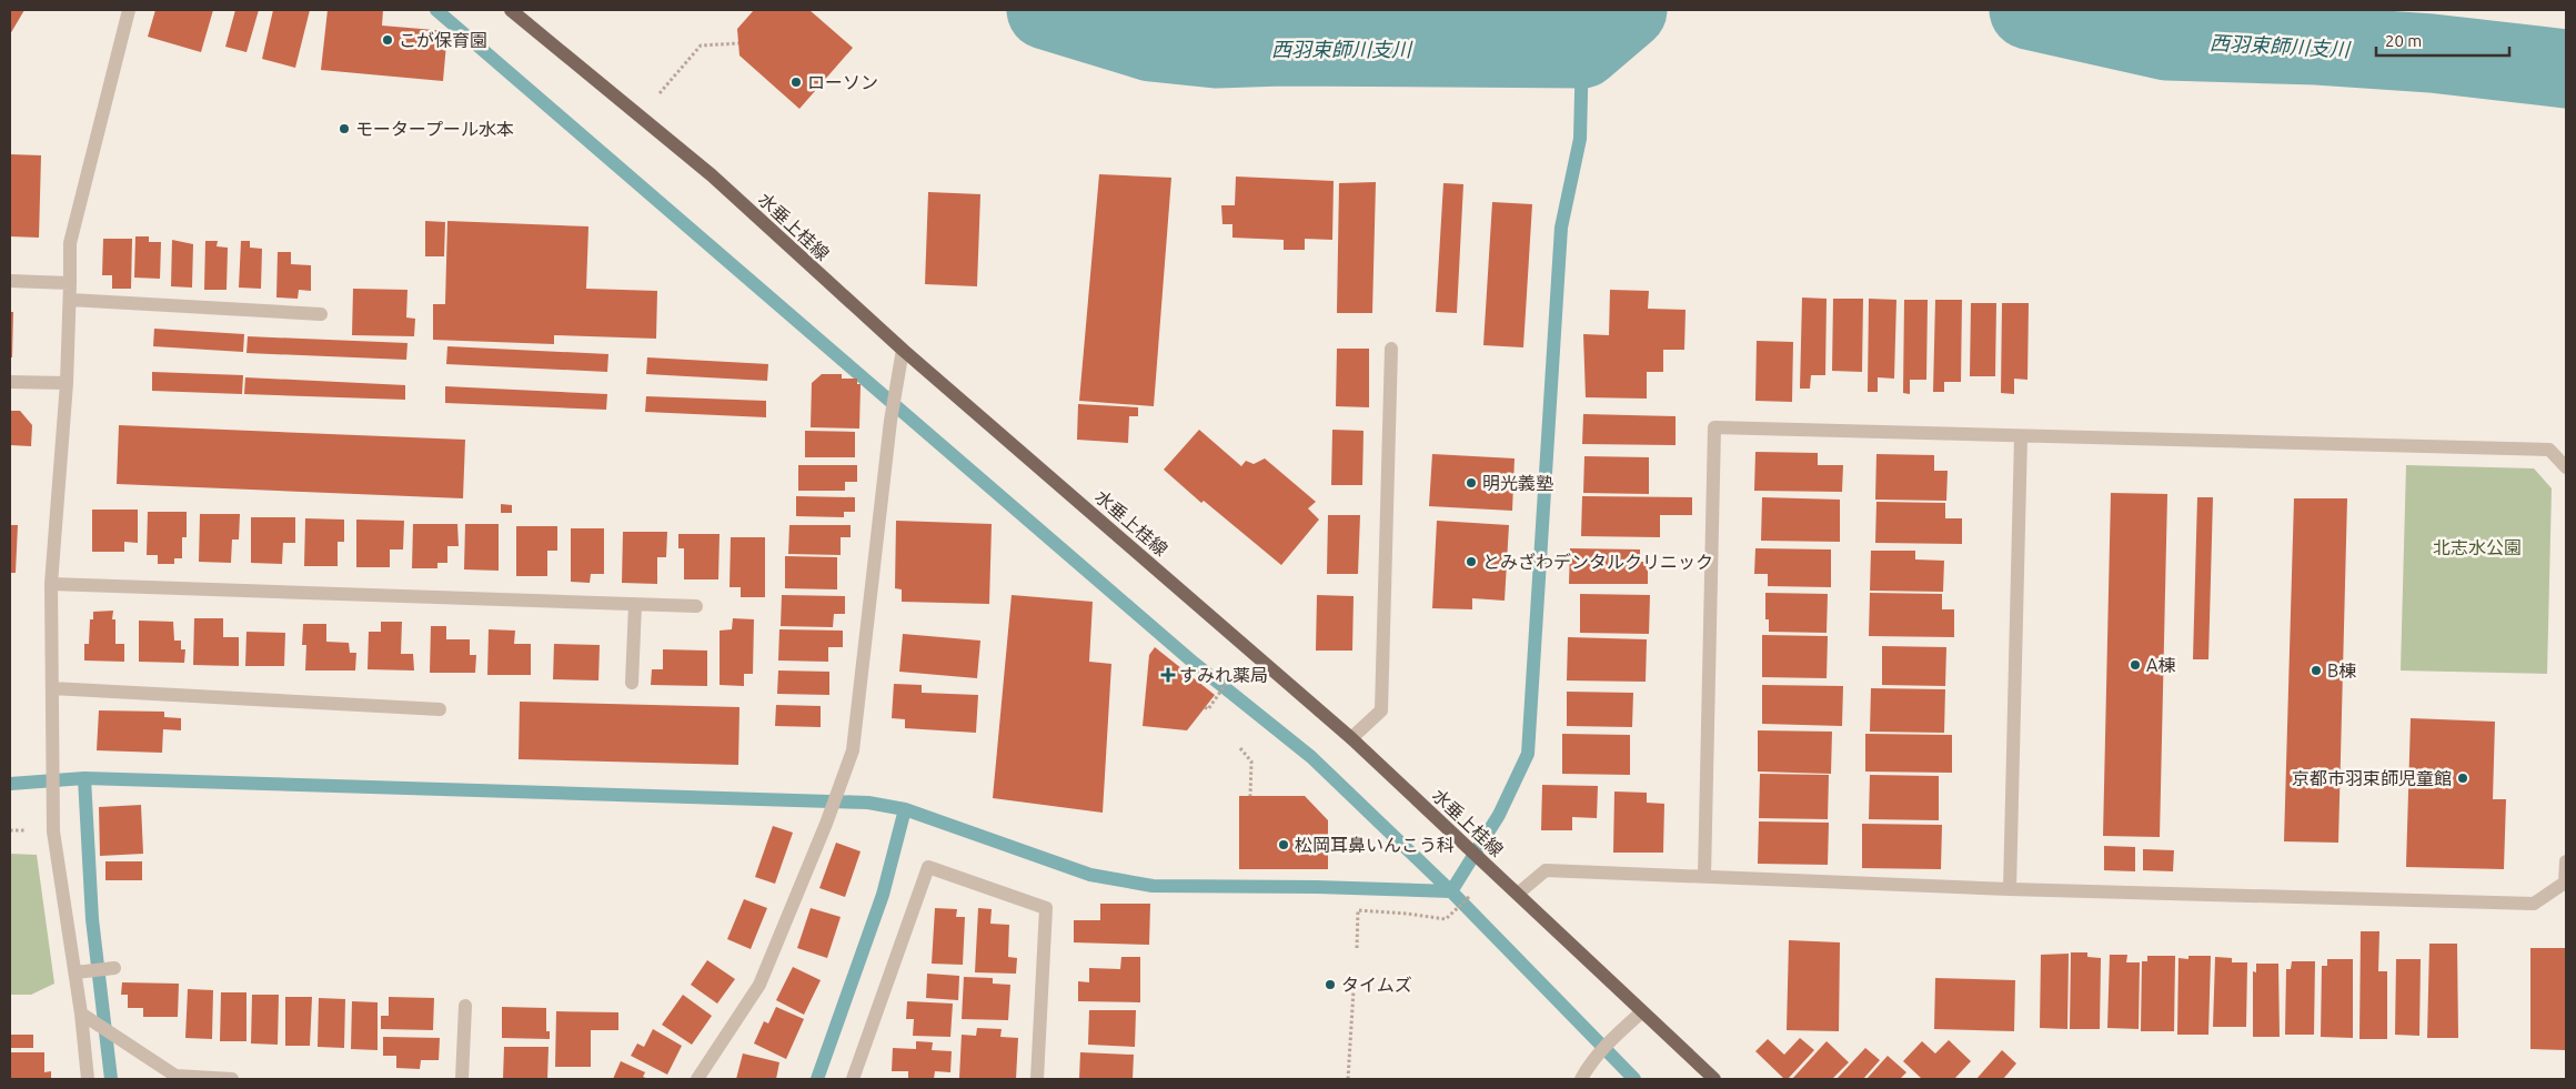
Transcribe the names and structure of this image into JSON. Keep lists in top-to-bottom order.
{
  "streets": {
    "main road": ["水垂上桂線"]
  },
  "water": ["西羽束師川支川"],
  "parks": ["北志水公園"],
  "places": {
    "other": [
      "こが保育園",
      "ローソン",
      "モータープール水本",
      "明光義塾",
      "とみざわデンタルクリニック",
      "A棟",
      "B棟",
      "京都市羽束師児童館",
      "松岡耳鼻いんこう科",
      "タイムズ"
    ],
    "health": ["すみれ薬局"]
  },
  "scale_bar": "20 m"
}
